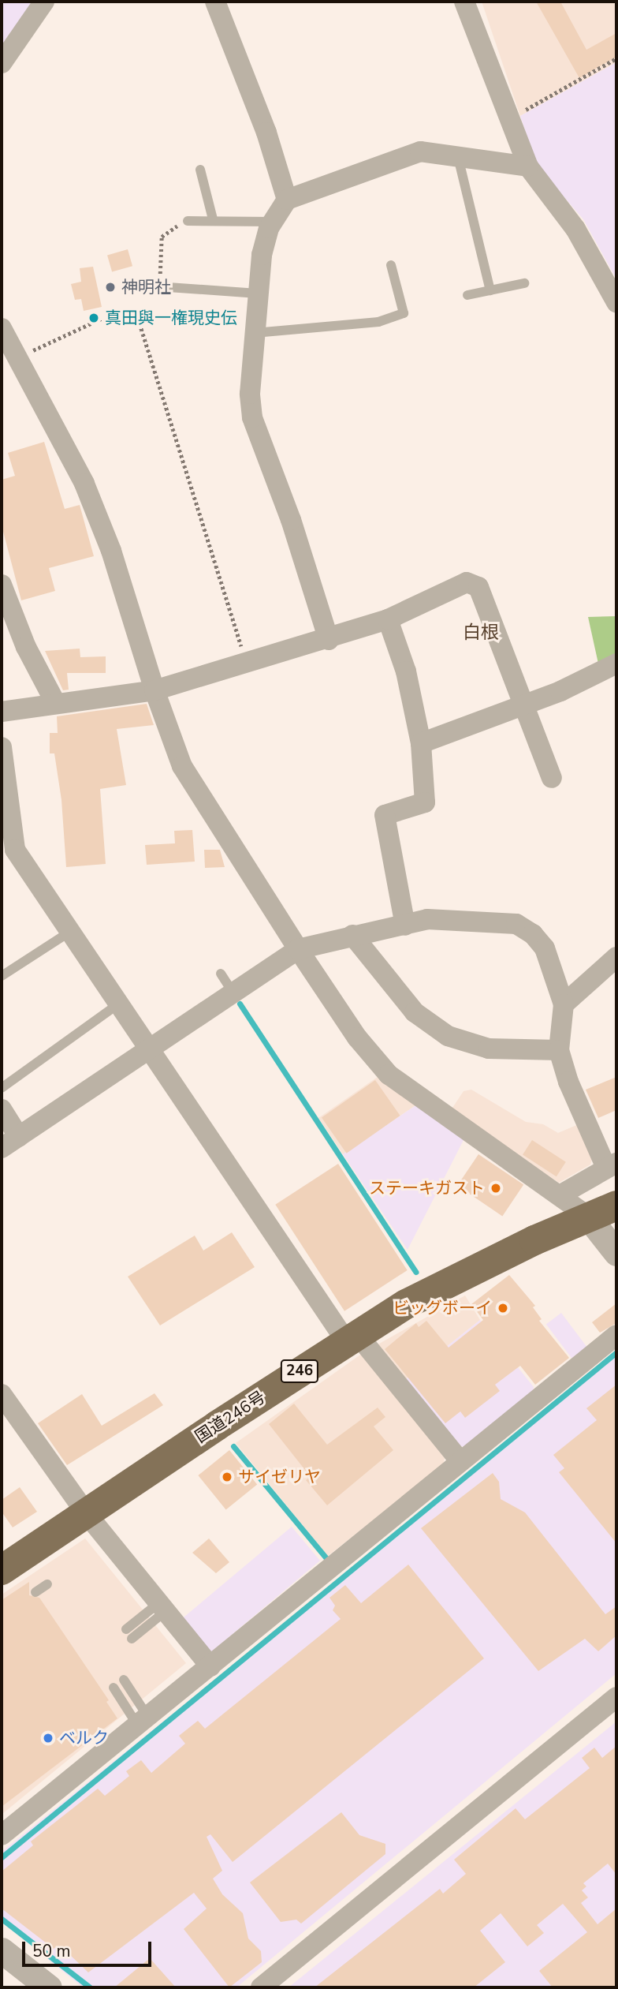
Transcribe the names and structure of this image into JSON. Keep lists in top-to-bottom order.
{
  "streets": {
    "highway": ["246", "国道246号"]
  },
  "districts": ["白根"],
  "places": [
    "神明社",
    "真田與一権現史伝",
    "ステーキガスト",
    "ビッグボーイ",
    "サイゼリヤ",
    "ベルク"
  ],
  "scale_bar": "50 m"
}
